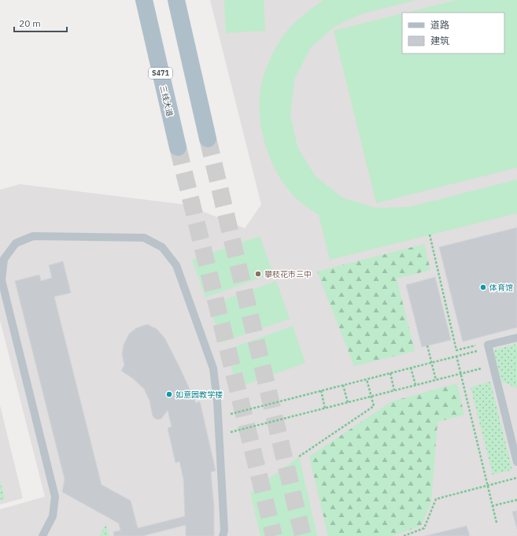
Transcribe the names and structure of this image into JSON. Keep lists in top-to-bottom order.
{
  "streets": {
    "main road": ["S471", "三线大道"]
  },
  "places": ["攀枝花市三中", "体育馆", "如意园教学楼"],
  "legend": ["道路", "建筑"],
  "scale_bar": "20 m"
}
